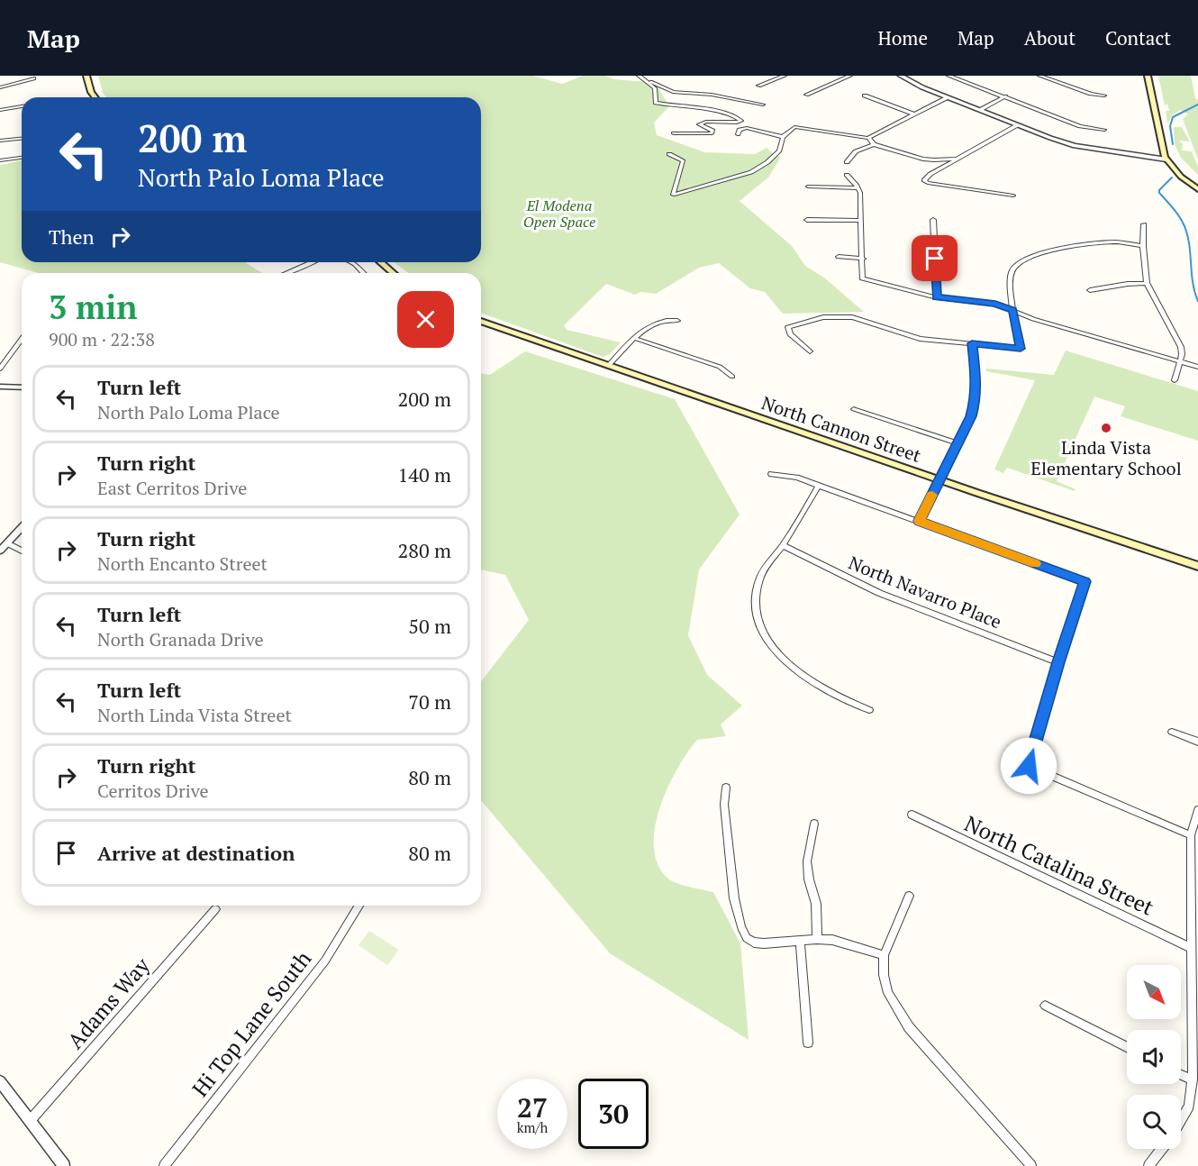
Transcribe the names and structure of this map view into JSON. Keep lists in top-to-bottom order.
{
  "streets": {
    "main road": ["North Cannon Street"],
    "street": [
      "North Navarro Place",
      "North Catalina Street",
      "Adams Way",
      "Hi Top Lane South"
    ]
  },
  "parks": ["El Modena Open Space"],
  "places": ["Linda Vista Elementary School"],
  "north": "bottom right",
  "page": {
    "header": "Map",
    "nav": [
      "Home",
      "Map",
      "About",
      "Contact"
    ],
    "turn": ["200 m", "North Palo Loma Place"],
    "then": "Then",
    "heading": ["3 min", "900 m · 22:38"],
    "list": [
      {
        "name": "Turn left",
        "note": "North Palo Loma Place",
        "value": "200 m"
      },
      {
        "name": "Turn right",
        "note": "East Cerritos Drive",
        "value": "140 m"
      },
      {
        "name": "Turn right",
        "note": "North Encanto Street",
        "value": "280 m"
      },
      {
        "name": "Turn left",
        "note": "North Granada Drive",
        "value": "50 m"
      },
      {
        "name": "Turn left",
        "note": "North Linda Vista Street",
        "value": "70 m"
      },
      {
        "name": "Turn right",
        "note": "Cerritos Drive",
        "value": "80 m"
      },
      {
        "name": "Arrive at destination",
        "value": "80 m"
      }
    ],
    "speed": "27 km/h",
    "limit": "30"
  }
}
